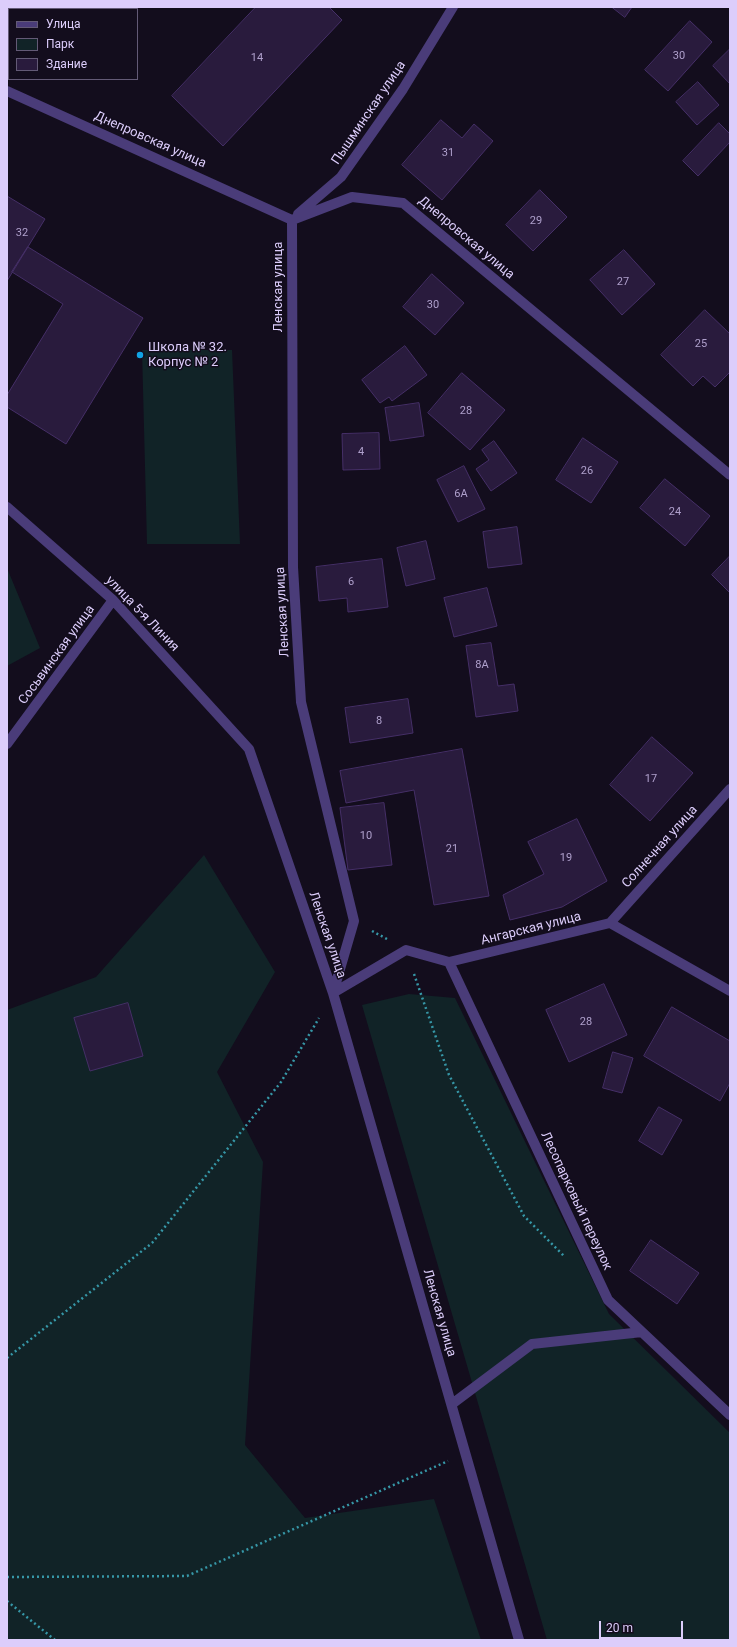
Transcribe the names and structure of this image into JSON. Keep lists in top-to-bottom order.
{
  "streets": {
    "street": [
      "Пышминская улица",
      "Днепровская улица",
      "Ленская улица",
      "улица 5-я Линия",
      "Сосьвинская улица",
      "Солнечная улица",
      "Ангарская улица",
      "Лесопарковый переулок"
    ]
  },
  "crossings": [
    ["Пышминская улица", "Днепровская улица"],
    ["Пышминская улица", "Ленская улица"],
    ["Днепровская улица", "Ленская улица"],
    ["Ленская улица", "улица 5-я Линия"],
    ["улица 5-я Линия", "Сосьвинская улица"],
    ["Солнечная улица", "Ангарская улица"],
    ["Ангарская улица", "Лесопарковый переулок"]
  ],
  "places": ["Школа № 32. Корпус № 2"],
  "house_numbers": [
    "30",
    "14",
    "31",
    "29",
    "32",
    "27",
    "30",
    "25",
    "28",
    "4",
    "26",
    "6А",
    "24",
    "6",
    "8А",
    "8",
    "17",
    "10",
    "21",
    "19",
    "28"
  ],
  "legend": ["Улица", "Парк", "Здание"],
  "scale_bar": "20 m"
}
